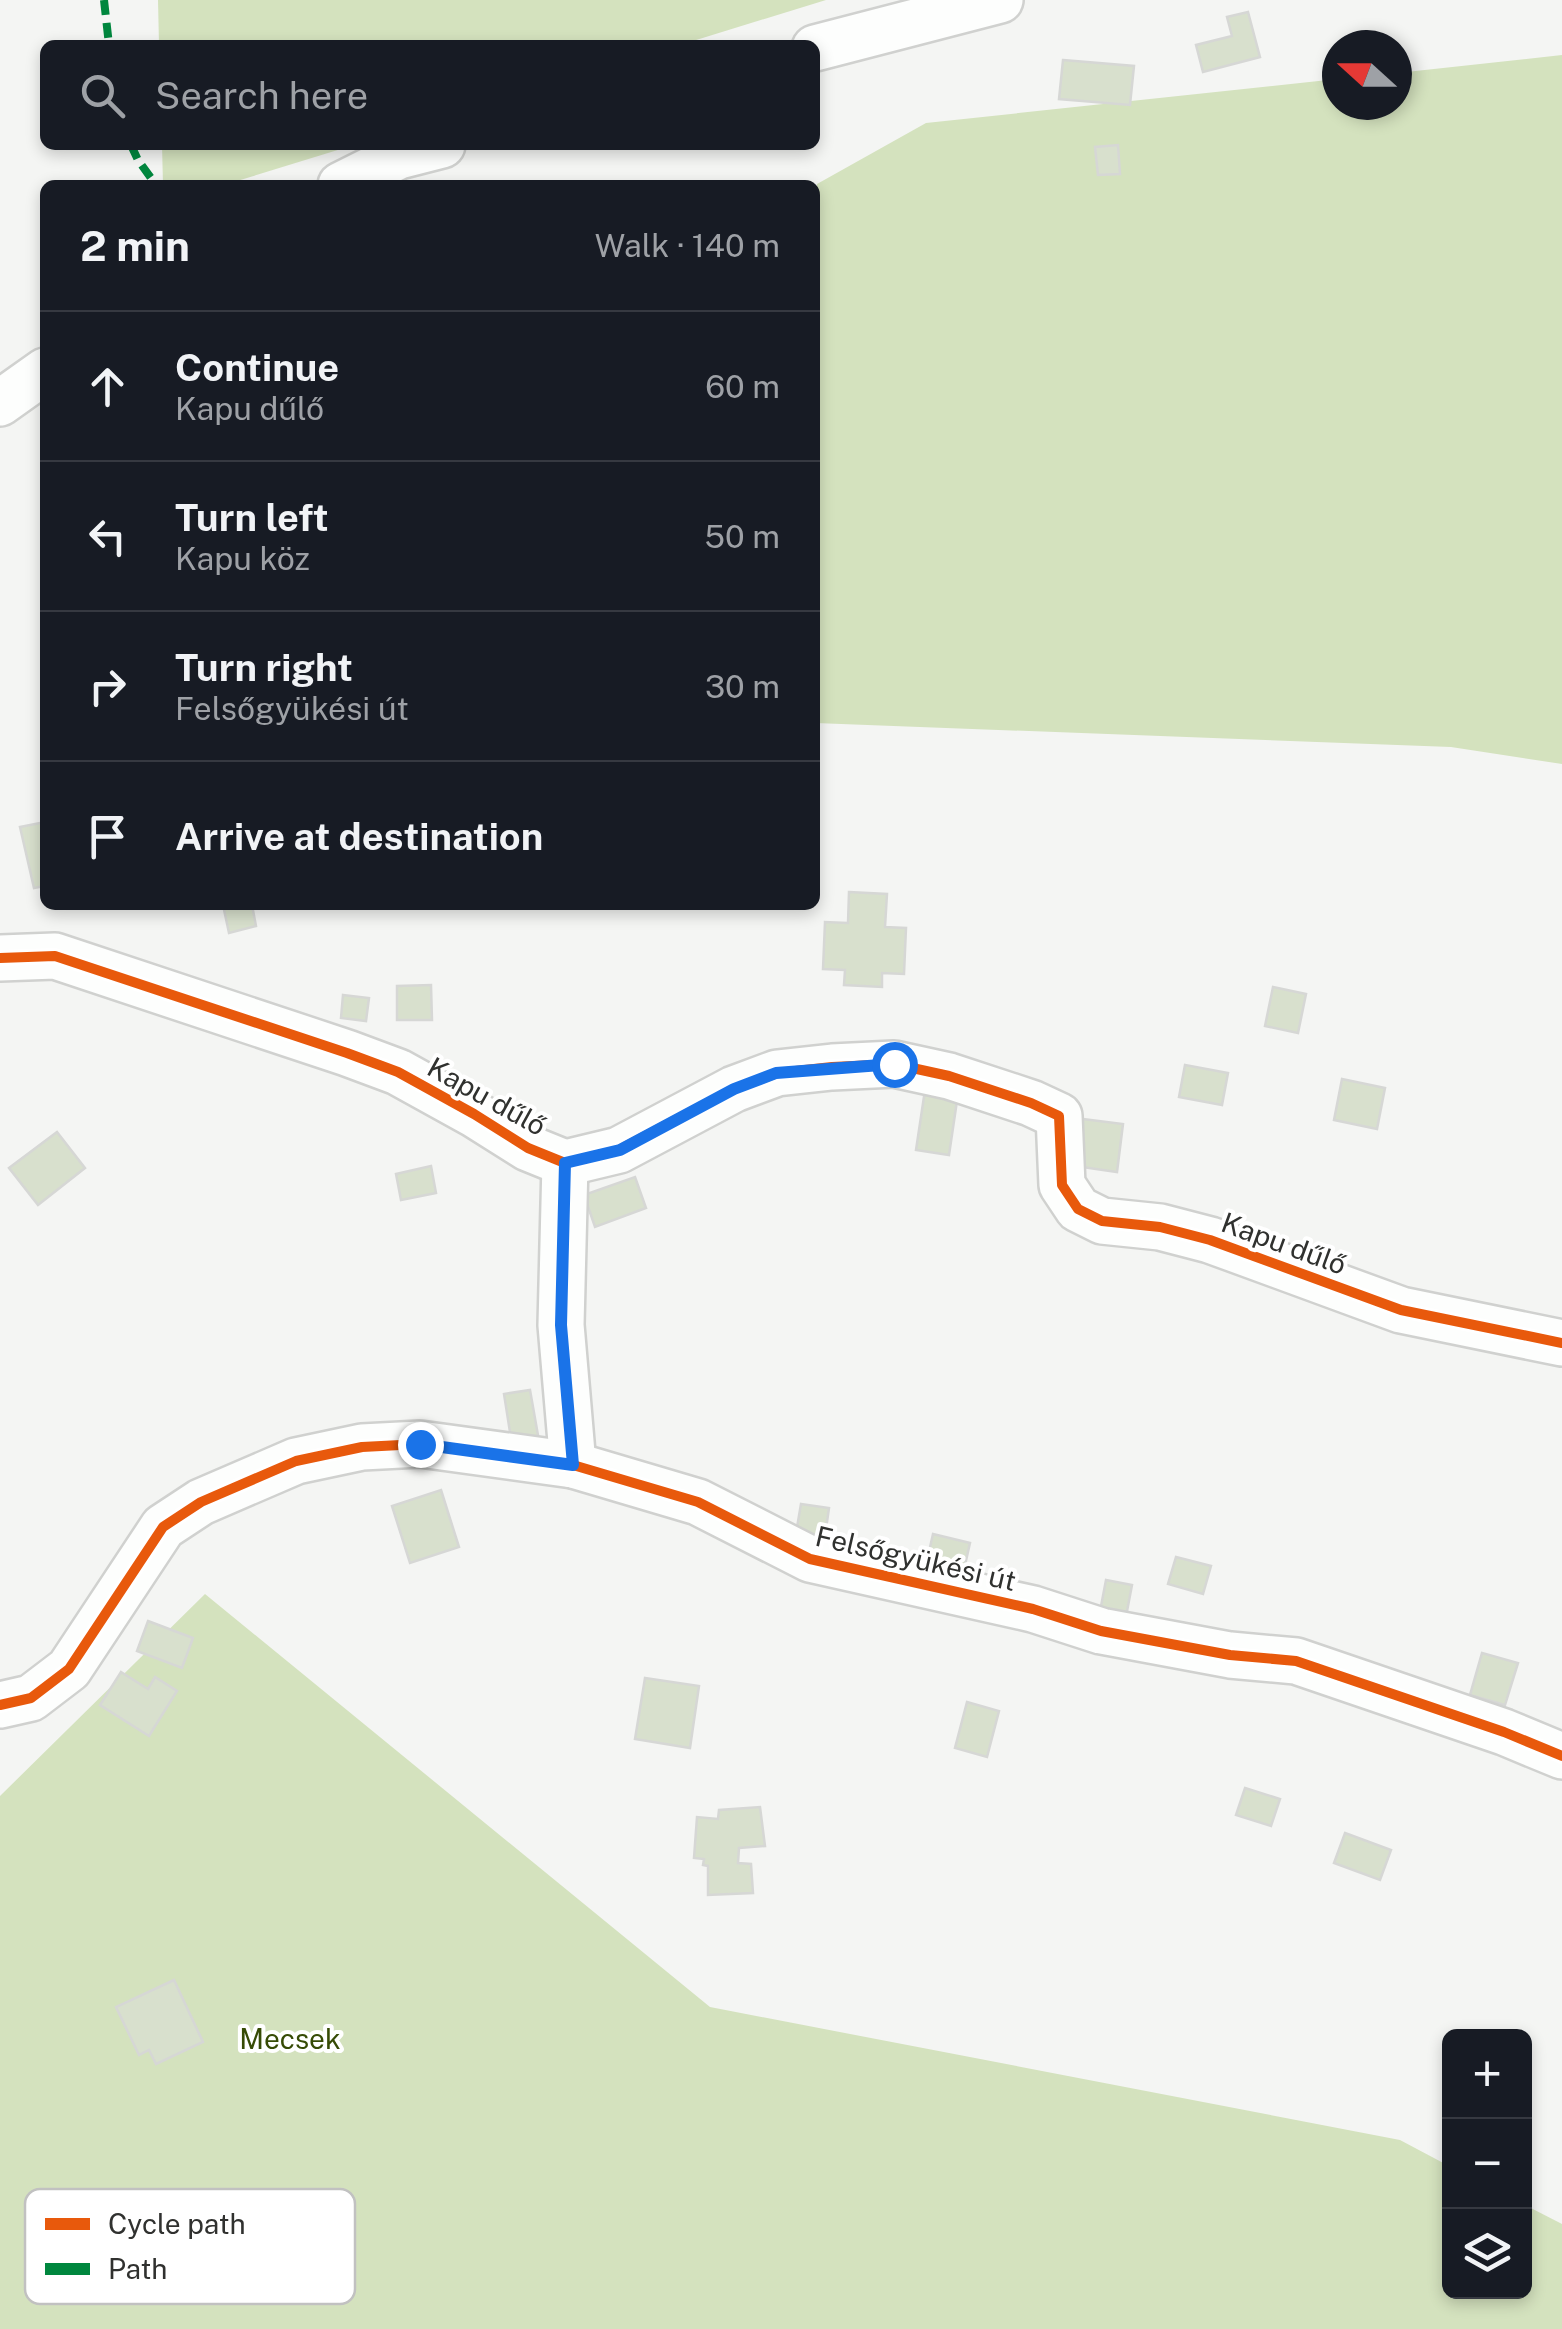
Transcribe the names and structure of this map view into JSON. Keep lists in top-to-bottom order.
{
  "streets": {
    "street": ["Kapu dűlő", "Felsőgyükési út"]
  },
  "parks": ["Mecsek"],
  "legend": ["Cycle path", "Path"],
  "north": "left",
  "page": {
    "search": "Search here",
    "heading": ["2 min", "Walk · 140 m"],
    "list": [
      ["Continue", "Kapu dűlő", "60 m"],
      ["Turn left", "Kapu köz", "50 m"],
      ["Turn right", "Felsőgyükési út", "30 m"],
      "Arrive at destination"
    ],
    "map_buttons": ["+", "−"]
  }
}
